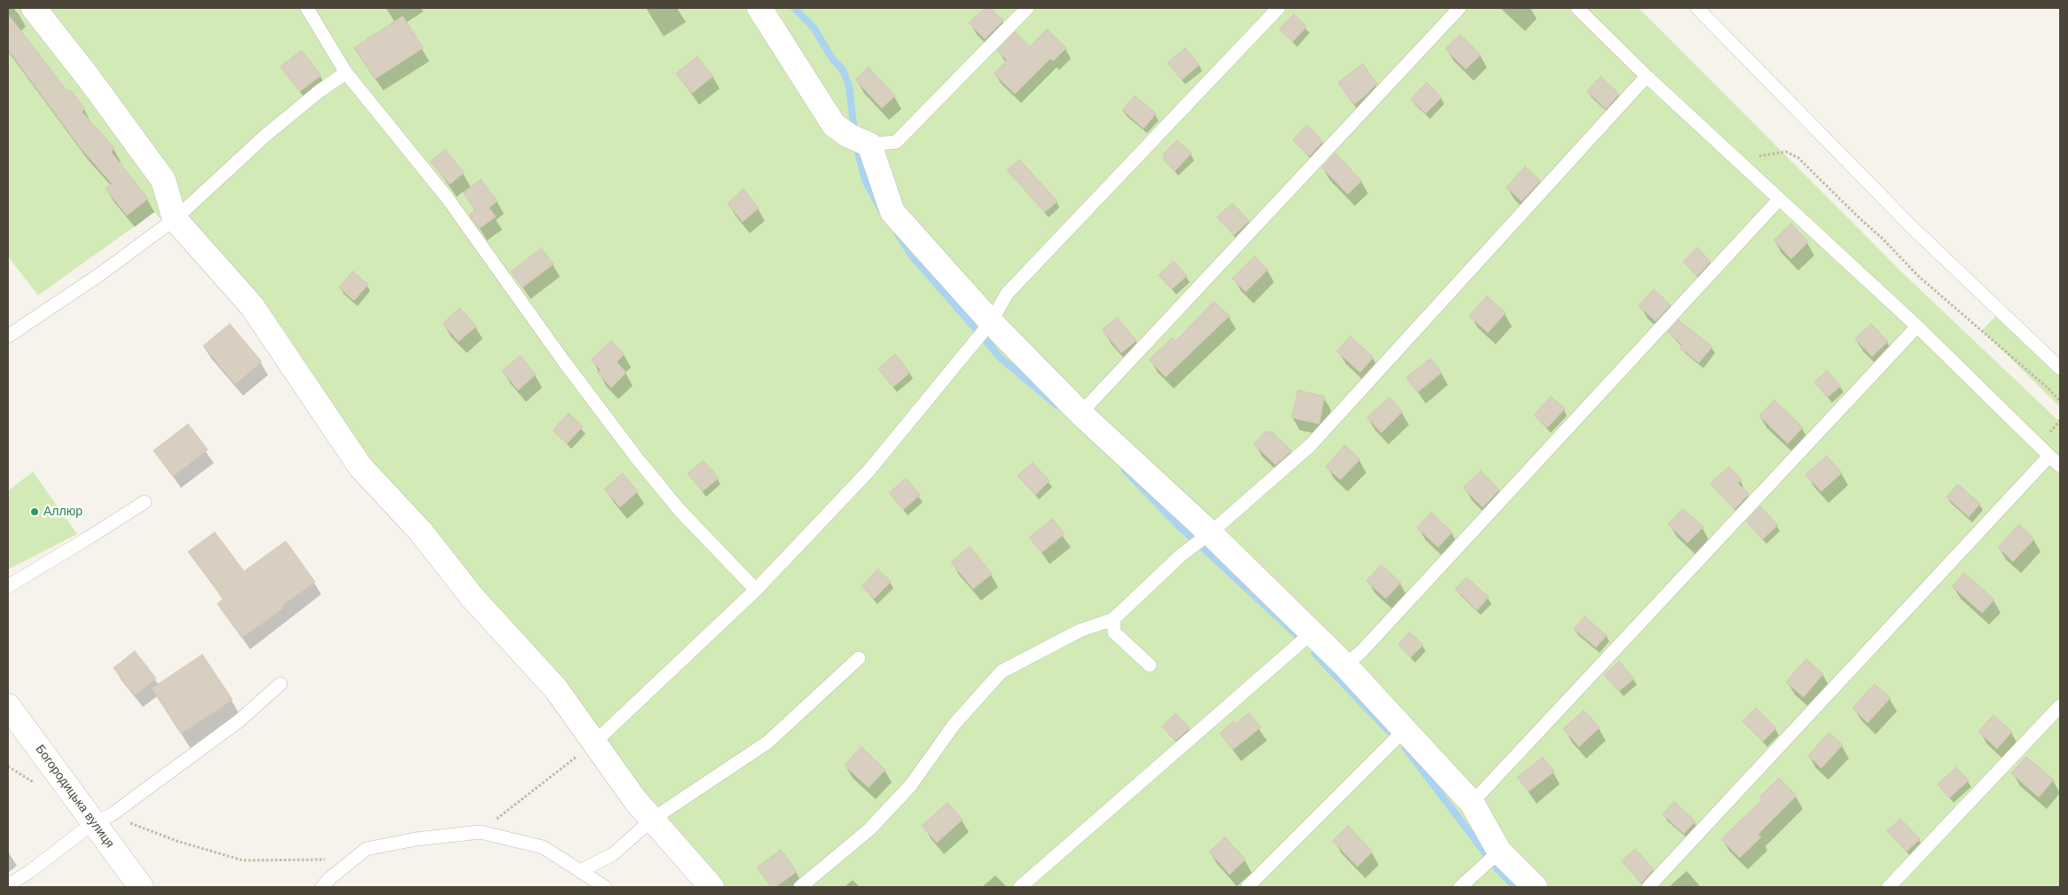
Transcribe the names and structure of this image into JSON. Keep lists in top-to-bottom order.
{
  "streets": {
    "street": ["Богородицька вулиця"]
  },
  "places": ["Аллюр"]
}
